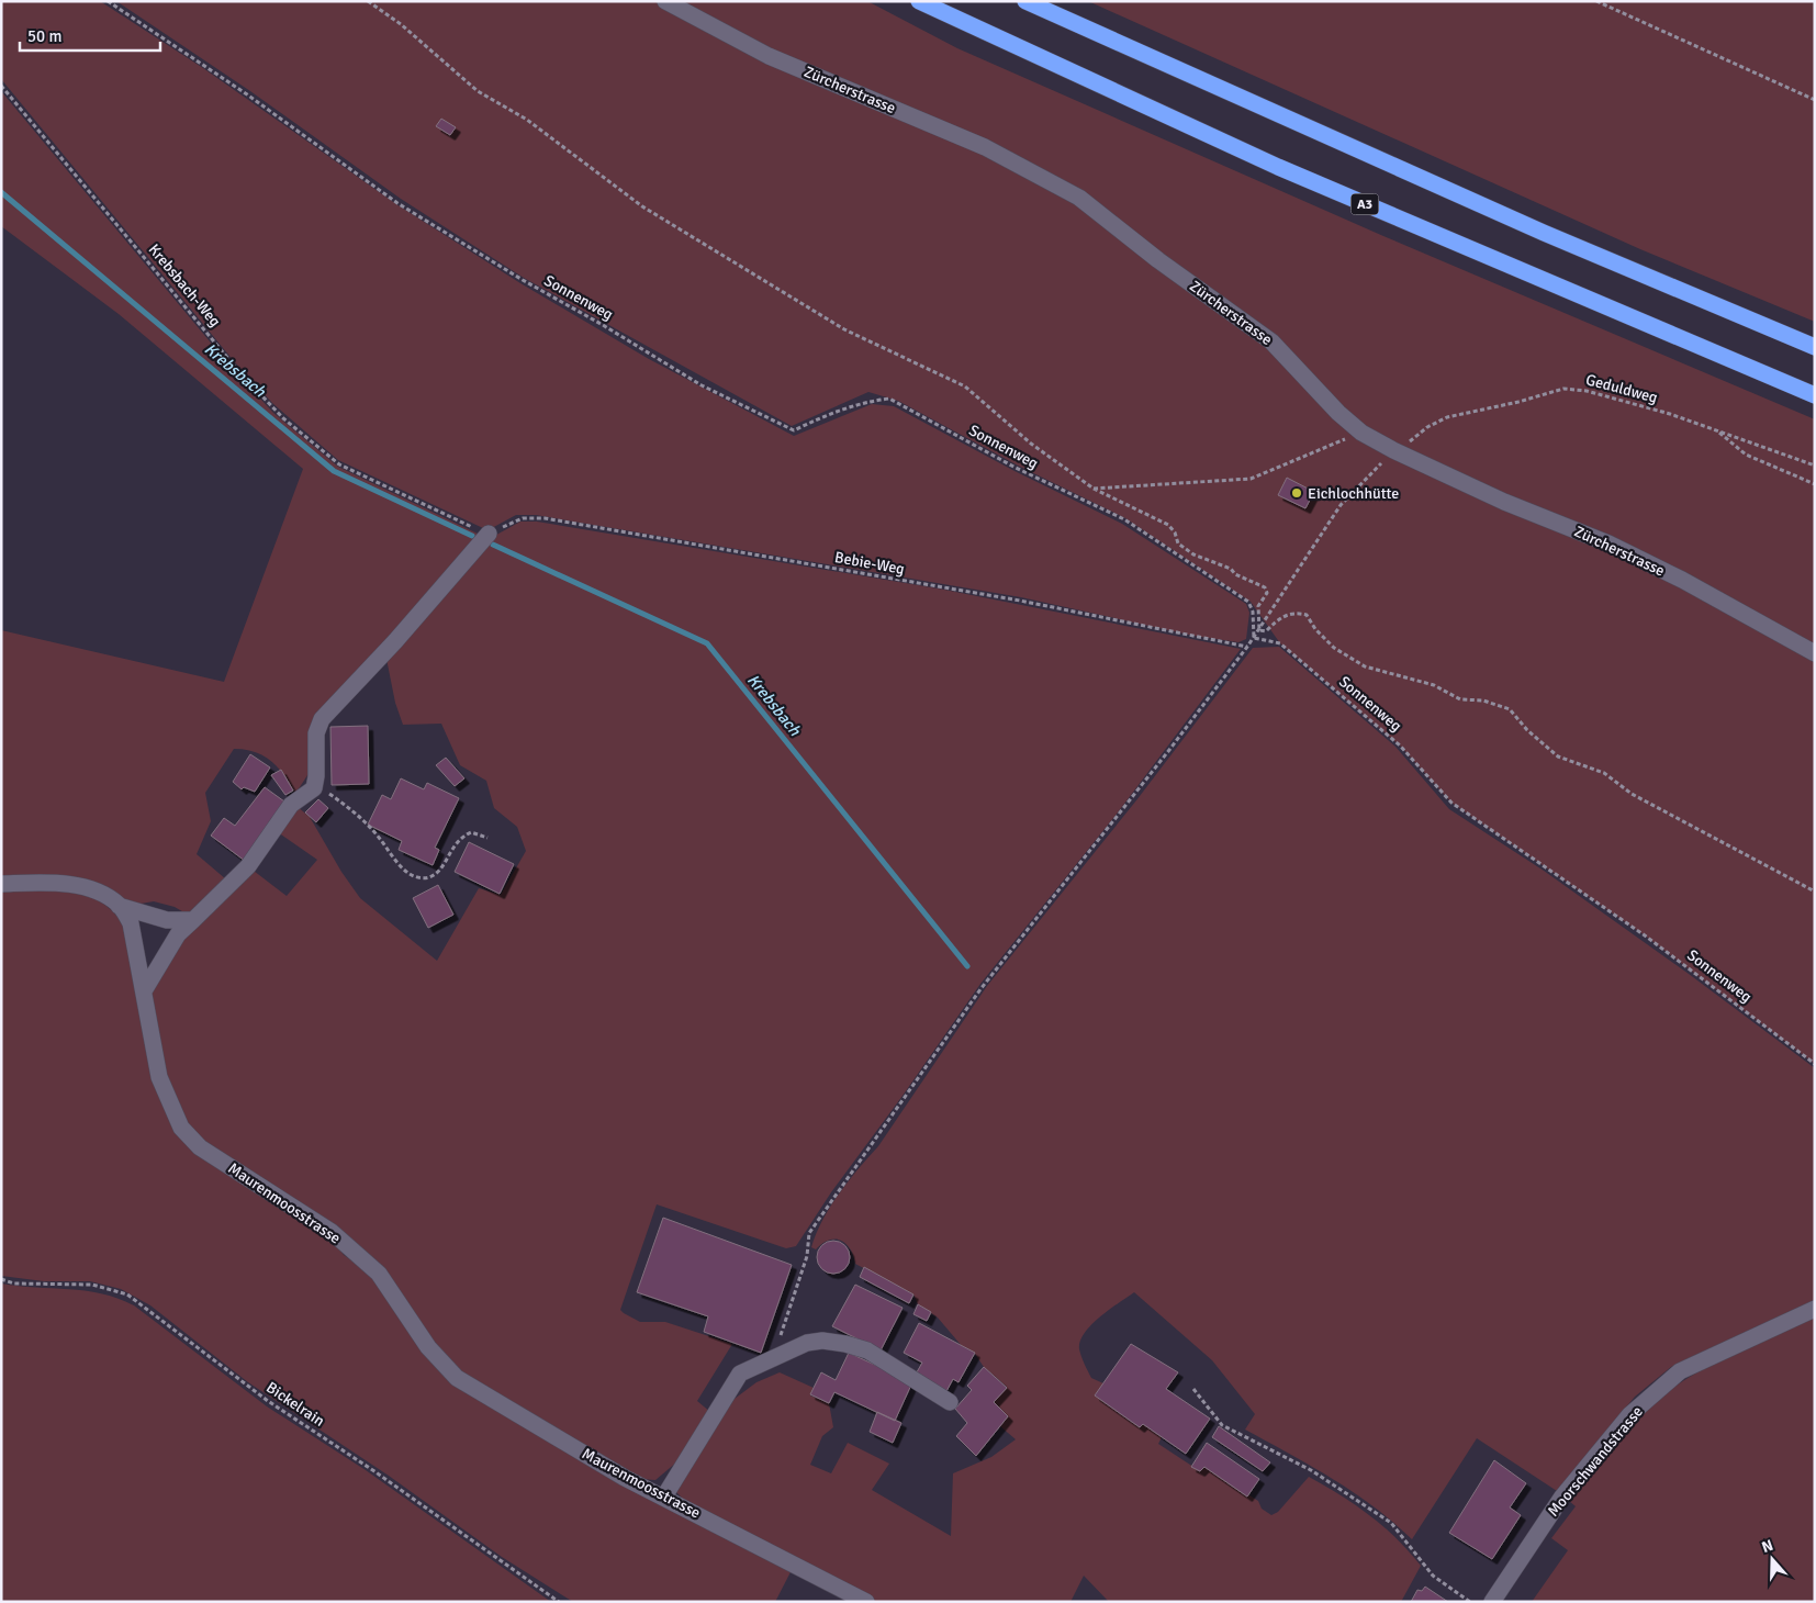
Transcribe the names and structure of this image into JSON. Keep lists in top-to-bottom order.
{
  "streets": {
    "highway": ["A3"],
    "street": ["Zürcherstrasse", "Maurenmoosstrasse", "Moorschwandstrasse"],
    "path": [
      "Krebsbach-Weg",
      "Sonnenweg",
      "Geduldweg",
      "Bebie-Weg",
      "Bickelrain"
    ]
  },
  "crossings": [
    ["Zürcherstrasse", "Geduldweg"],
    ["Krebsbach-Weg", "Bebie-Weg"],
    ["Sonnenweg", "Geduldweg"],
    ["Geduldweg", "Bebie-Weg"]
  ],
  "water": ["Krebsbach"],
  "places": ["Eichlochhütte"],
  "scale_bar": "50 m",
  "north": "top"
}
